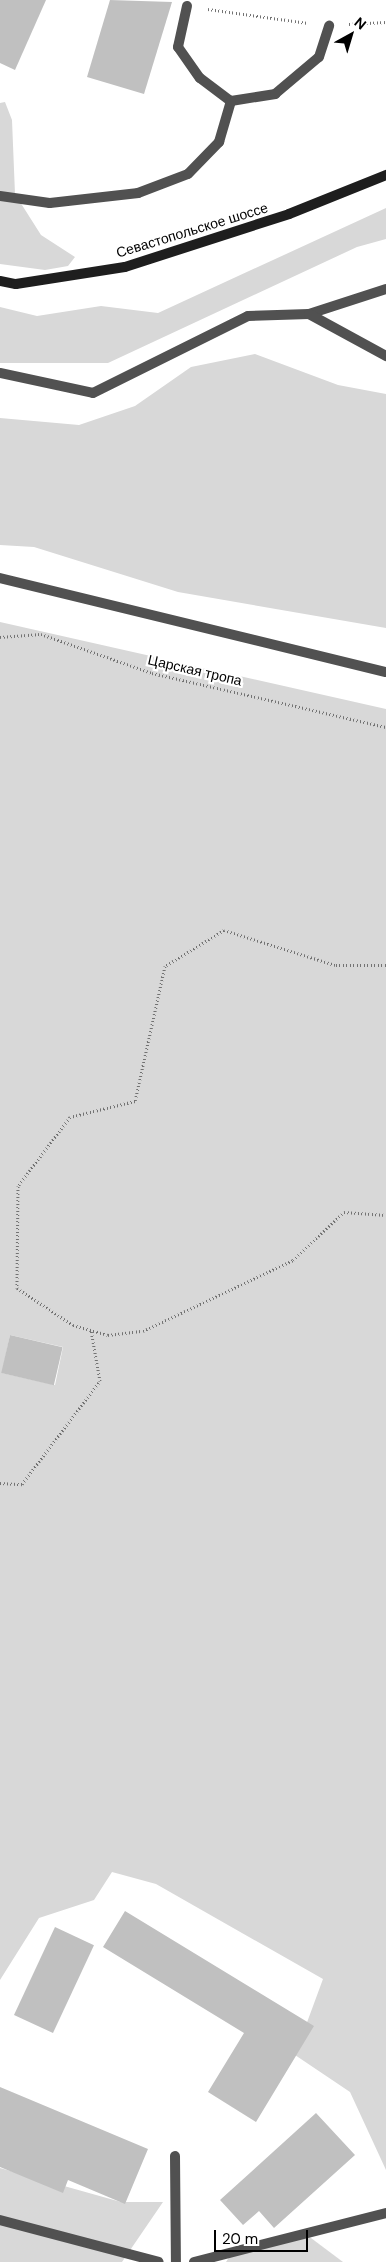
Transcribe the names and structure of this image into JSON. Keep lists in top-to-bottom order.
{
  "streets": {
    "main road": ["Севастопольское шоссе"],
    "path": ["Царская тропа"]
  },
  "scale_bar": "20 m",
  "north": "top right"
}
